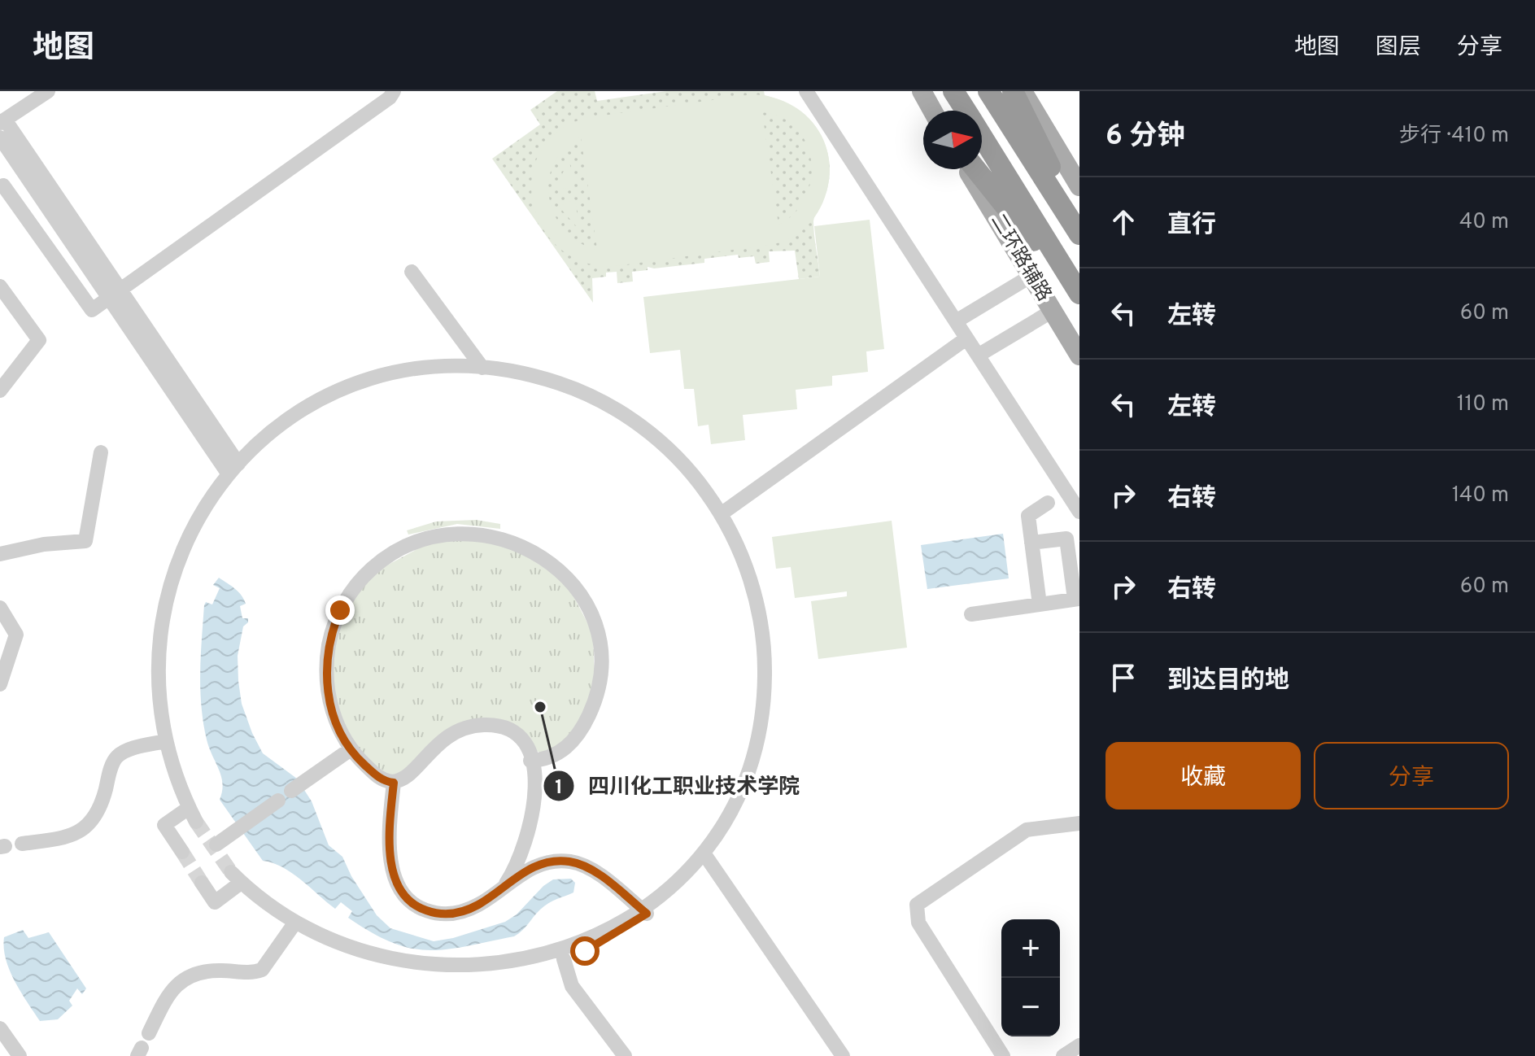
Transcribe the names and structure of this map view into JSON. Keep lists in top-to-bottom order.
{
  "streets": {
    "main road": ["二环路辅路"]
  },
  "places": ["四川化工职业技术学院"],
  "north": "right",
  "page": {
    "header": "地图",
    "nav": ["地图", "图层", "分享"],
    "heading": ["6 分钟", "步行 · 410 m"],
    "list": [
      ["直行", "40 m"],
      ["左转", "60 m"],
      ["左转", "110 m"],
      ["右转", "140 m"],
      ["右转", "60 m"],
      "到达目的地"
    ],
    "buttons": ["收藏", "分享"],
    "map_buttons": ["+", "−"]
  }
}
